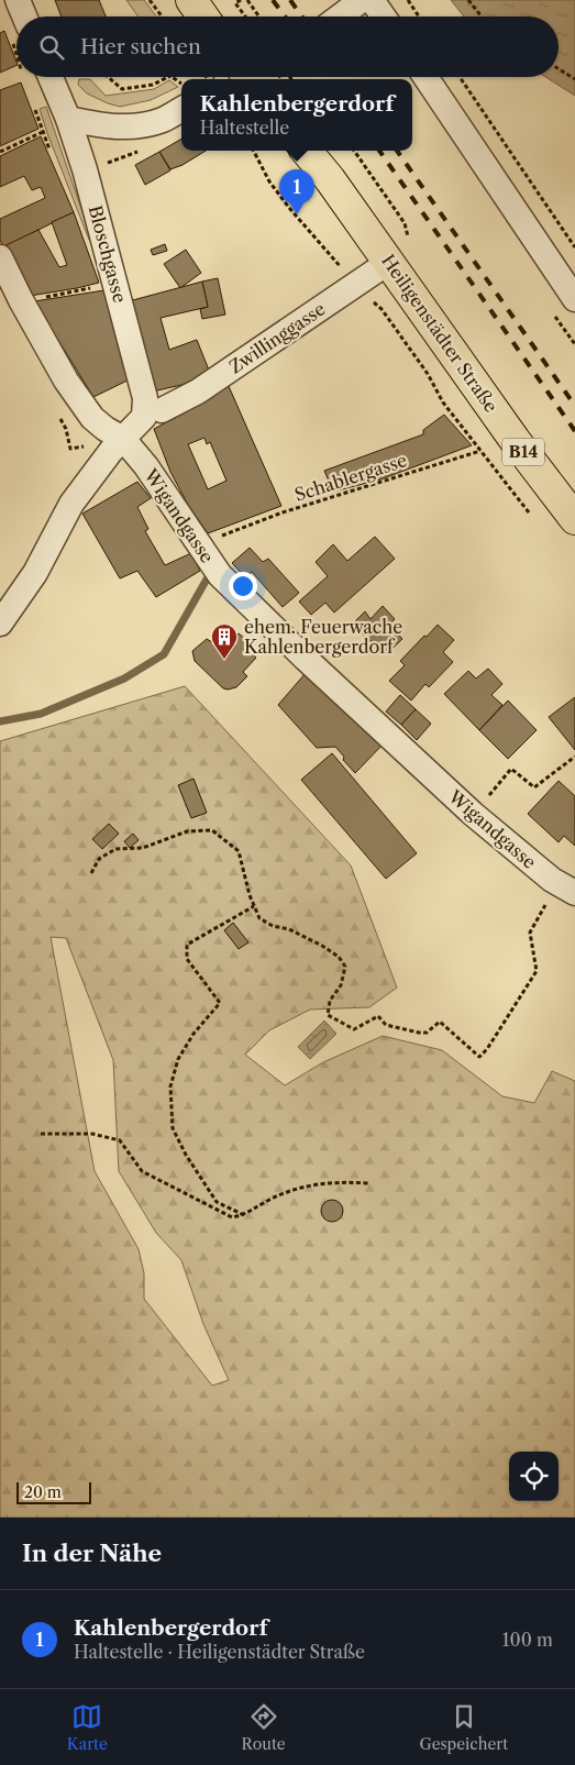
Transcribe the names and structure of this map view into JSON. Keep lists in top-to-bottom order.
{
  "streets": {
    "main road": ["Heiligenstädter Straße", "B14"],
    "street": ["Bloschgasse", "Zwillinggasse", "Wigandgasse"],
    "path": ["Schablergasse"]
  },
  "crossings": [
    ["Bloschgasse", "Wigandgasse"],
    ["Heiligenstädter Straße", "Zwillinggasse"]
  ],
  "places": {
    "building": ["ehem. Feuerwache Kahlenbergerdorf"]
  },
  "scale_bar": "20 m",
  "page": {
    "search": "Hier suchen",
    "popup": ["Kahlenbergerdorf", "Haltestelle"],
    "pins": "1",
    "scale": "20 m",
    "heading": "In der Nähe",
    "list": [
      {
        "mark": "1",
        "name": "Kahlenbergerdorf",
        "note": "Haltestelle · Heiligenstädter Straße",
        "value": "100 m"
      }
    ],
    "nav": ["Karte", "Route", "Gespeichert"]
  }
}
